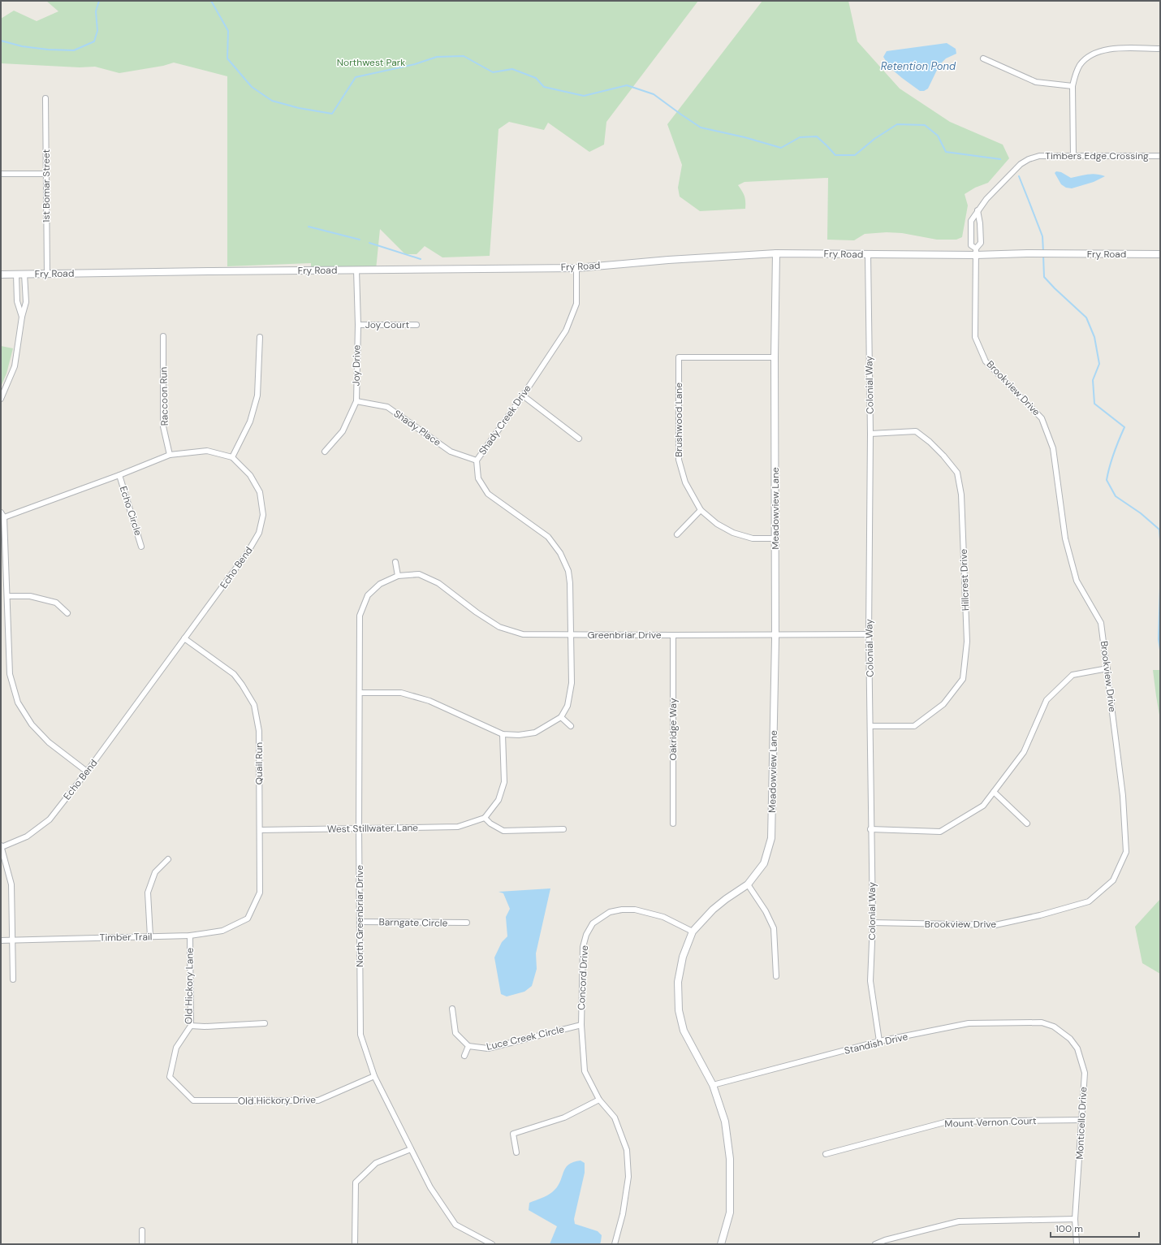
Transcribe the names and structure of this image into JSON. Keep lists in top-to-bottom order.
{
  "streets": {
    "street": [
      "Timbers Edge Crossing",
      "1st Bomar Street",
      "Fry Road",
      "Joy Court",
      "Joy Drive",
      "Colonial Way",
      "Brookview Drive",
      "Raccoon Run",
      "Shady Creek Drive",
      "Brushwood Lane",
      "Shady Place",
      "Meadowview Lane",
      "Echo Circle",
      "Echo Bend",
      "Hillcrest Drive",
      "Greenbriar Drive",
      "Oakridge Way",
      "Quail Run",
      "West Stillwater Lane",
      "North Greenbriar Drive",
      "Barngate Circle",
      "Timber Trail",
      "Concord Drive",
      "Old Hickory Lane",
      "Luce Creek Circle",
      "Standish Drive",
      "Old Hickory Drive",
      "Mount Vernon Court",
      "Monticello Drive"
    ]
  },
  "crossings": [
    ["Timbers Edge Crossing", "Fry Road"],
    ["Timbers Edge Crossing", "Brookview Drive"],
    ["1st Bomar Street", "Fry Road"],
    ["Fry Road", "Joy Drive"],
    ["Fry Road", "Colonial Way"],
    ["Fry Road", "Brookview Drive"],
    ["Fry Road", "Shady Creek Drive"],
    ["Fry Road", "Meadowview Lane"],
    ["Joy Court", "Joy Drive"],
    ["Joy Drive", "Shady Place"],
    ["Colonial Way", "Brookview Drive"],
    ["Colonial Way", "Hillcrest Drive"],
    ["Colonial Way", "Greenbriar Drive"],
    ["Colonial Way", "Standish Drive"],
    ["Shady Creek Drive", "Shady Place"],
    ["Shady Creek Drive", "Greenbriar Drive"],
    ["Brushwood Lane", "Meadowview Lane"],
    ["Meadowview Lane", "Greenbriar Drive"],
    ["Meadowview Lane", "Concord Drive"],
    ["Meadowview Lane", "Standish Drive"],
    ["Echo Bend", "Quail Run"],
    ["Greenbriar Drive", "Oakridge Way"],
    ["Greenbriar Drive", "North Greenbriar Drive"],
    ["Quail Run", "West Stillwater Lane"],
    ["Quail Run", "Timber Trail"],
    ["West Stillwater Lane", "North Greenbriar Drive"],
    ["North Greenbriar Drive", "Barngate Circle"],
    ["North Greenbriar Drive", "Old Hickory Drive"],
    ["Timber Trail", "Old Hickory Lane"],
    ["Concord Drive", "Luce Creek Circle"],
    ["Old Hickory Lane", "Old Hickory Drive"],
    ["Standish Drive", "Monticello Drive"],
    ["Mount Vernon Court", "Monticello Drive"]
  ],
  "water": ["Retention Pond"],
  "parks": ["Northwest Park"],
  "scale_bar": "100 m"
}
